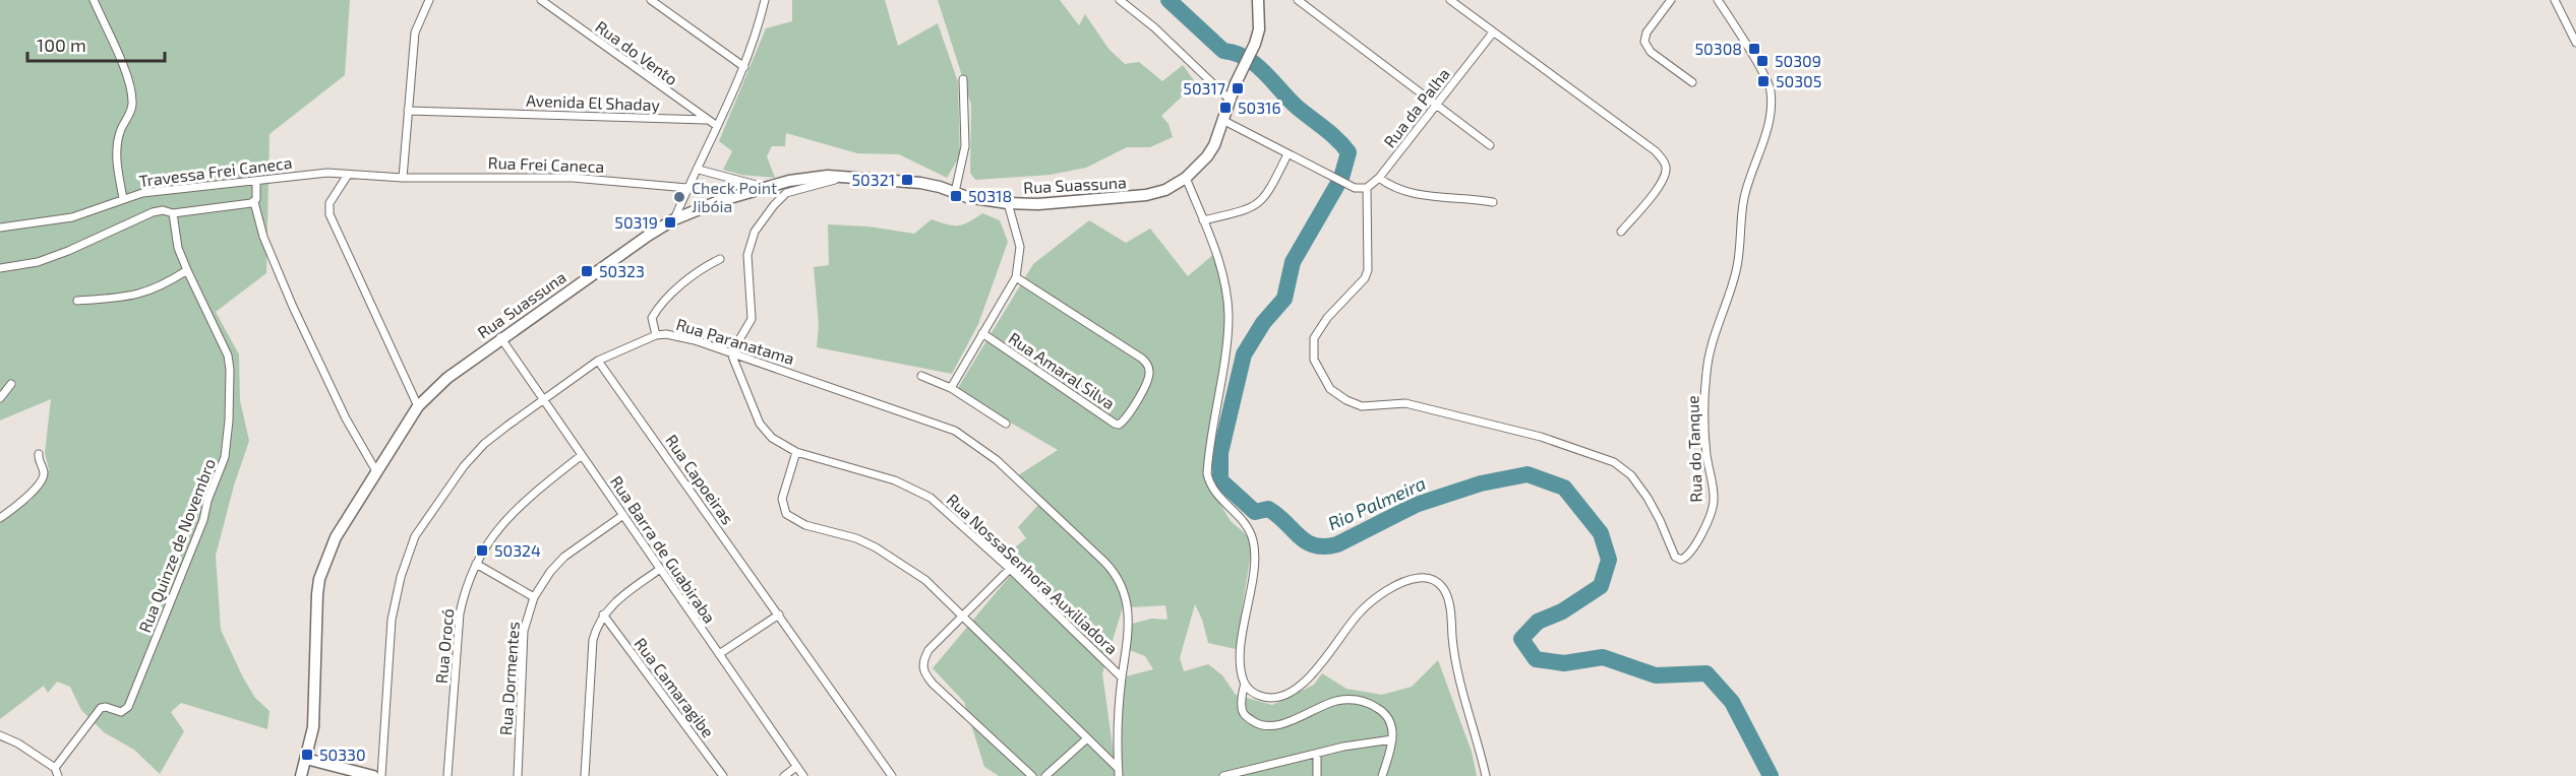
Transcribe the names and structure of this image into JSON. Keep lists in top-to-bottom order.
{
  "streets": {
    "street": [
      "Rua do Vento",
      "Avenida El Shaday",
      "Rua da Palha",
      "Rua Frei Caneca",
      "Travessa Frei Caneca",
      "Rua Suassuna",
      "Rua Paranatama",
      "Rua Amaral Silva",
      "Rua do Tanque",
      "Rua Capoeiras",
      "Rua Quinze de Novembro",
      "Rua Barra de Guabiraba",
      "Rua NossaSenhora Auxiliadora",
      "Rua Orocó",
      "Rua Dormentes",
      "Rua Camaragibe"
    ]
  },
  "crossings": [
    ["Rua do Vento", "Avenida El Shaday"],
    ["Rua da Palha", "Rua do Tanque"],
    ["Rua Frei Caneca", "Travessa Frei Caneca"],
    ["Rua Suassuna", "Rua Barra de Guabiraba"],
    ["Rua Paranatama", "Rua Capoeiras"],
    ["Rua Paranatama", "Rua Barra de Guabiraba"],
    ["Rua Paranatama", "Rua NossaSenhora Auxiliadora"],
    ["Rua Barra de Guabiraba", "Rua Orocó"],
    ["Rua Barra de Guabiraba", "Rua Dormentes"]
  ],
  "water": ["Rio Palmeira"],
  "places": {
    "transit": [
      "50308",
      "50309",
      "50305",
      "50317",
      "50316",
      "50321",
      "50318",
      "50319",
      "50323",
      "50324",
      "50330"
    ],
    "other": ["Check Point Jibóia"]
  },
  "scale_bar": "100 m"
}
